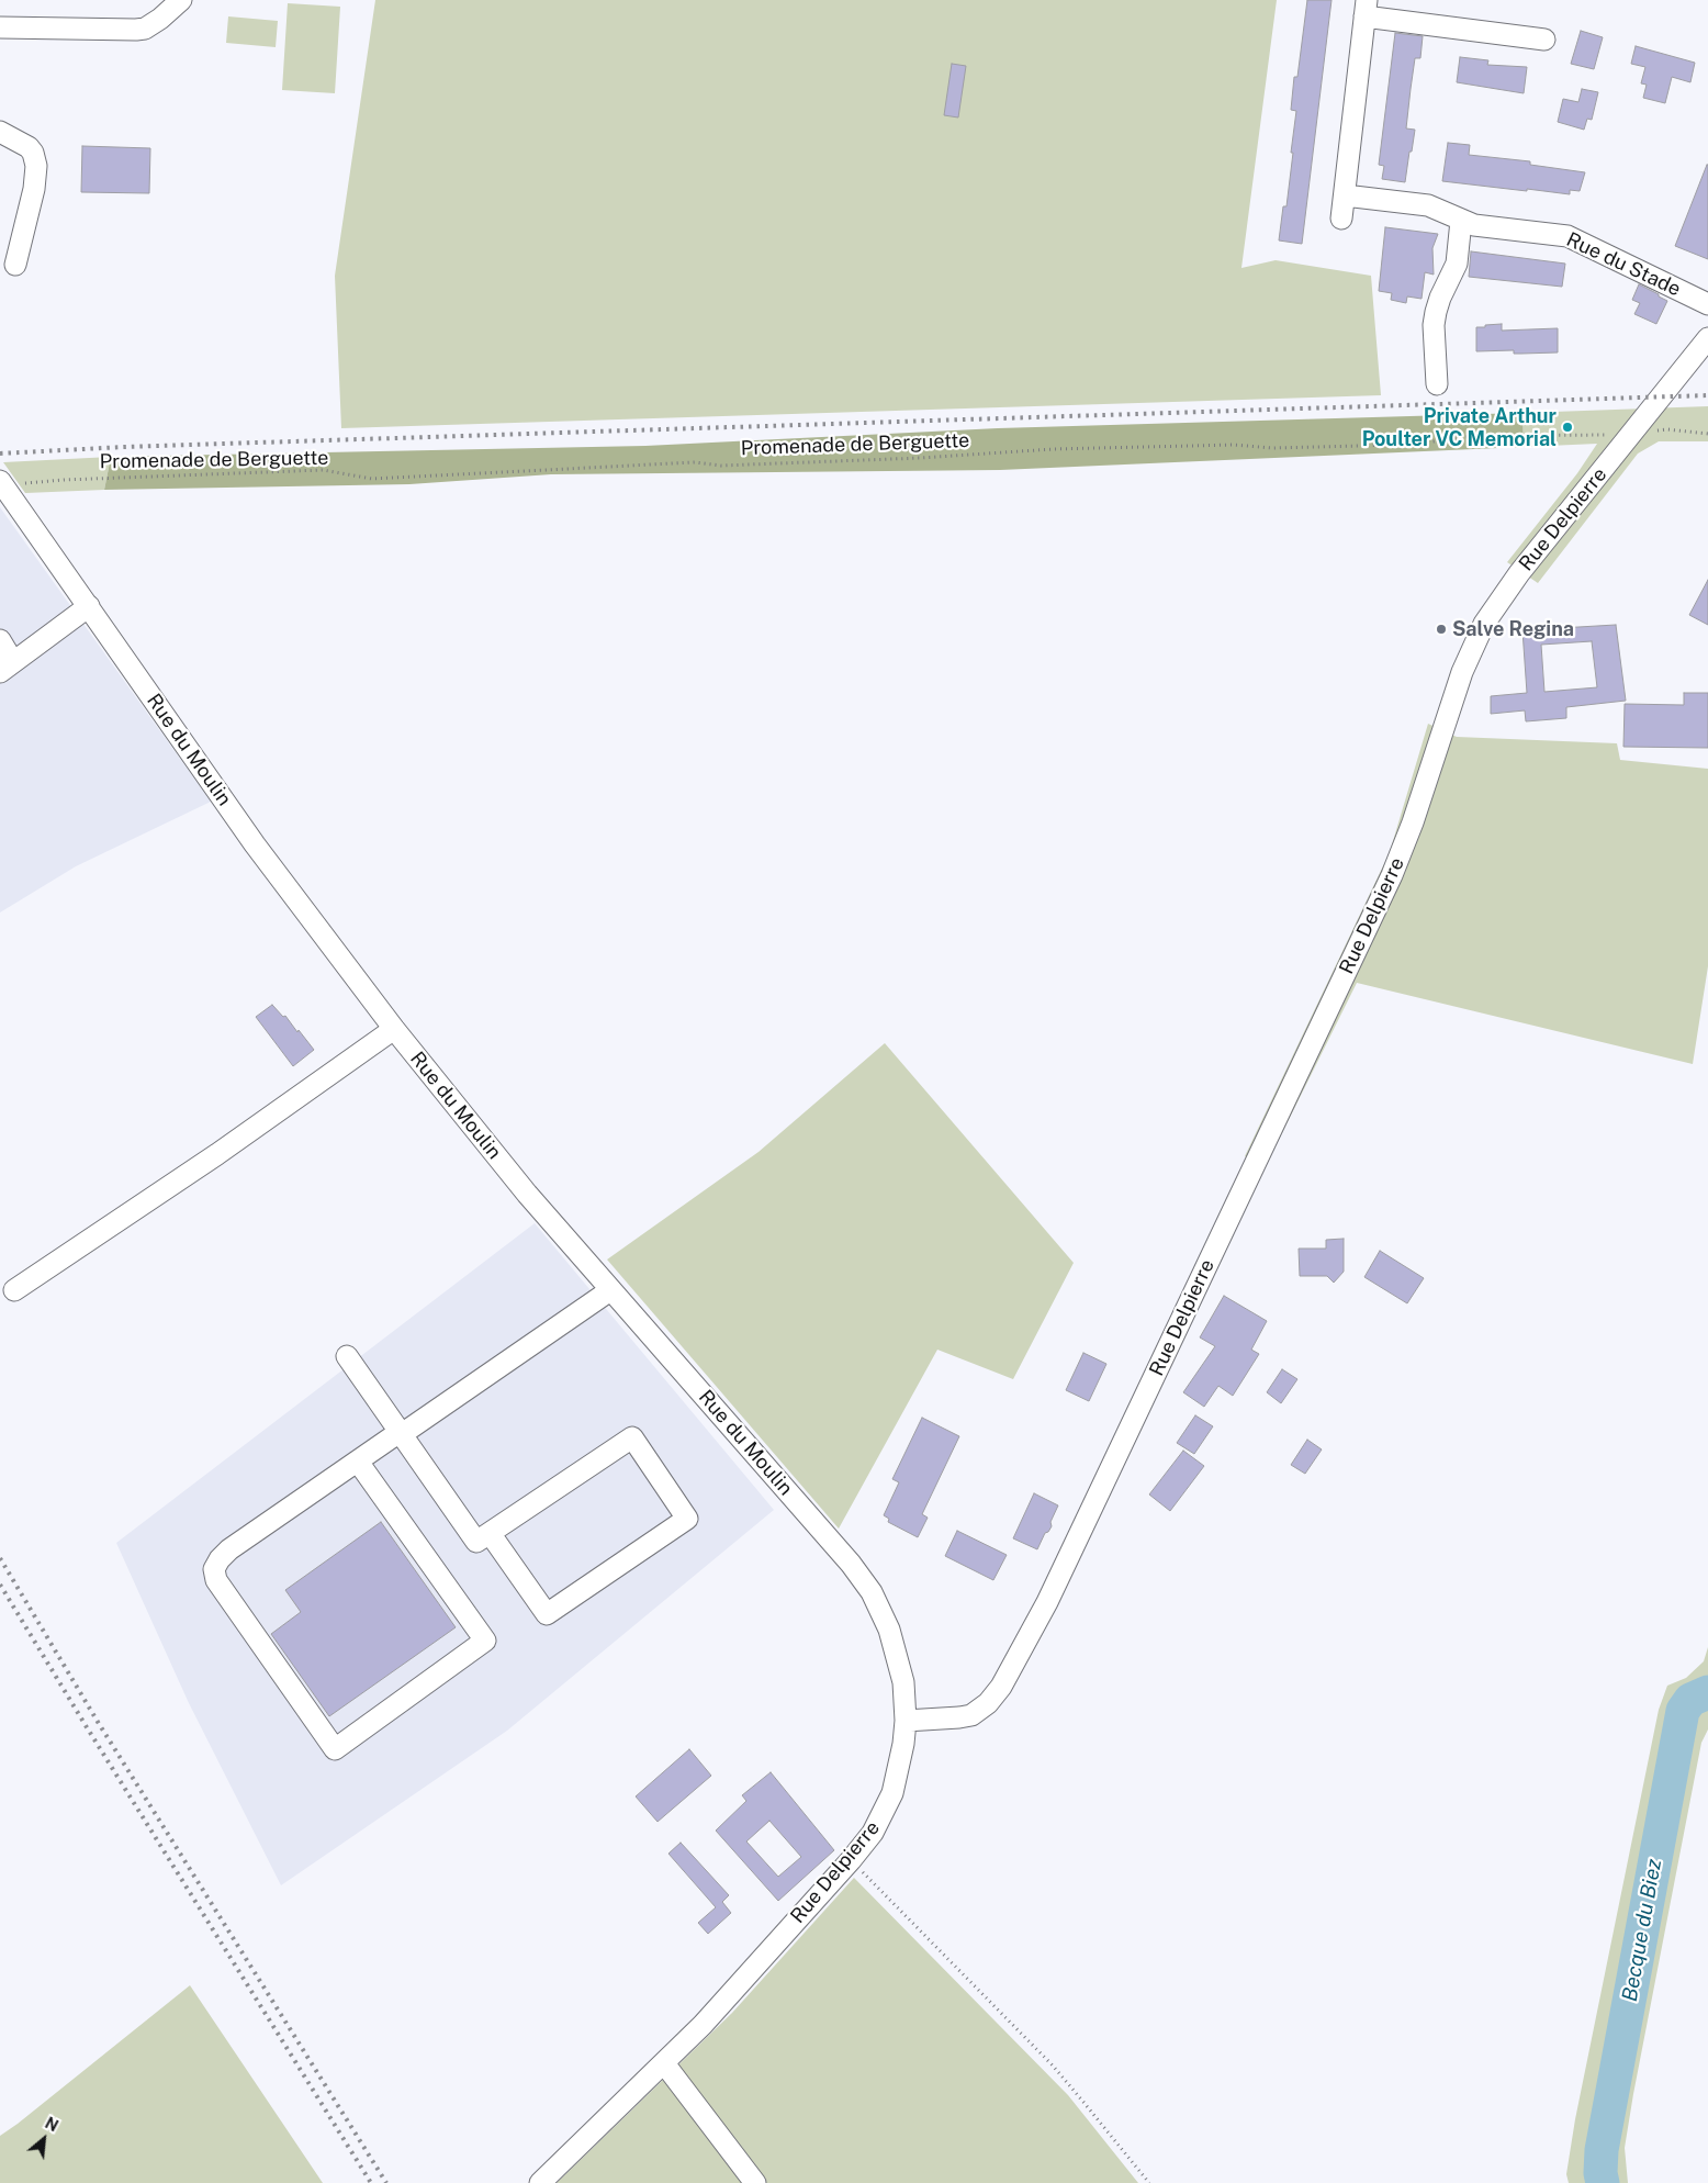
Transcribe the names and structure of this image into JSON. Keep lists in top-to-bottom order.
{
  "streets": {
    "street": ["Rue du Stade", "Rue Delpierre", "Rue du Moulin"],
    "path": ["Promenade de Berguette"]
  },
  "crossings": [
    ["Promenade de Berguette", "Rue Delpierre"],
    ["Promenade de Berguette", "Rue du Moulin"],
    ["Rue Delpierre", "Rue du Moulin"]
  ],
  "water": ["Becque du Biez"],
  "places": ["Private Arthur Poulter VC Memorial", "Salve Regina"],
  "north": "top right"
}
